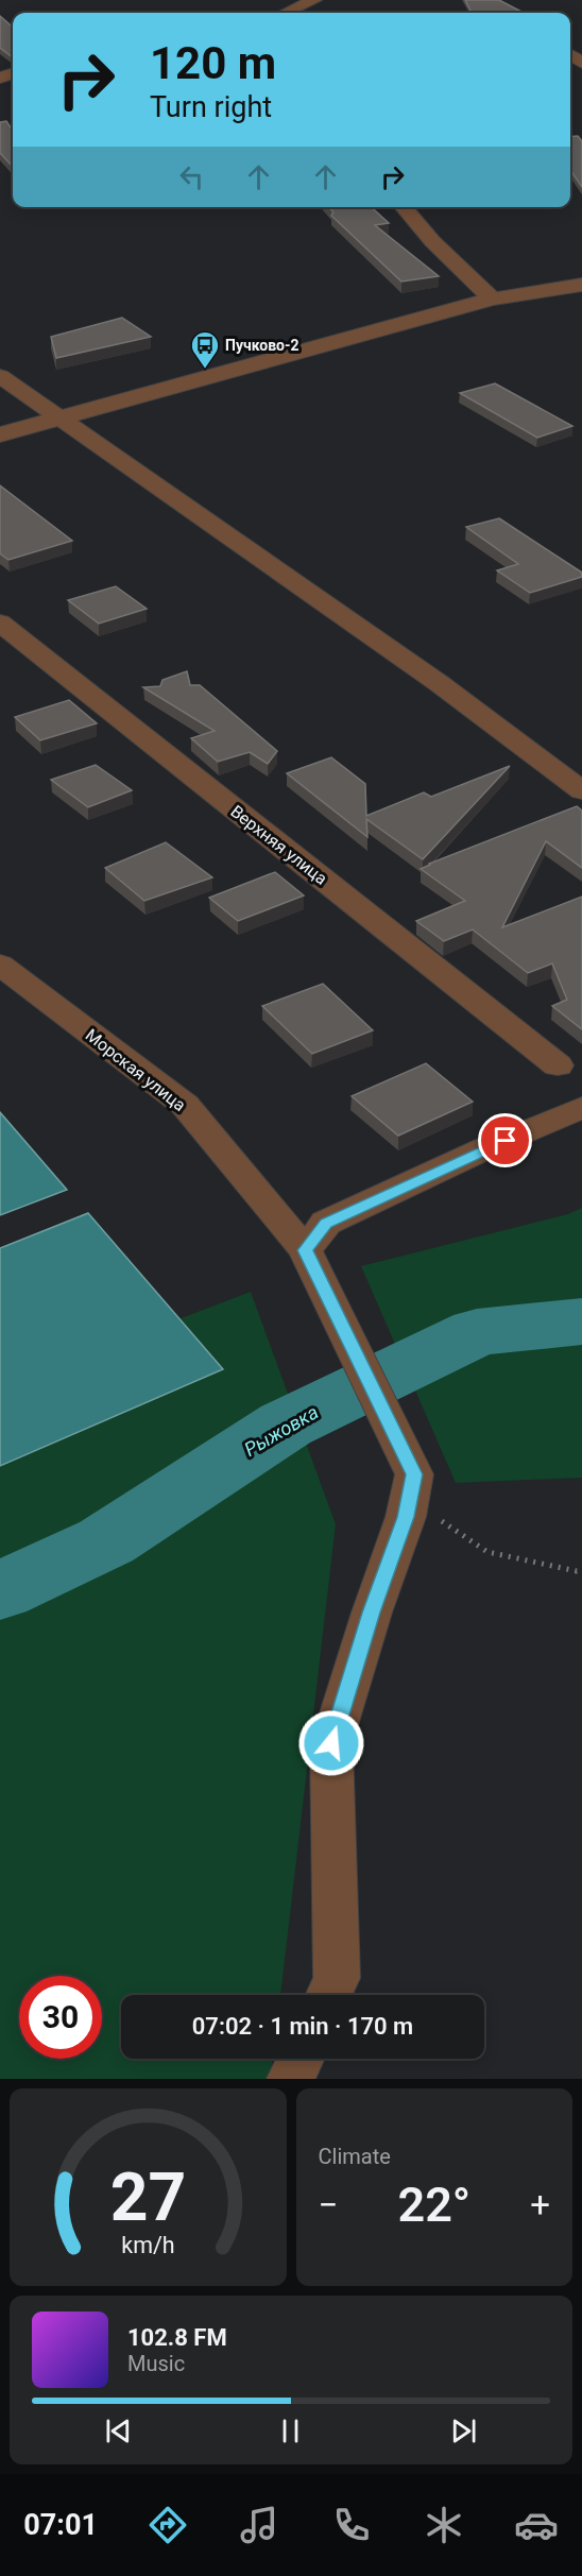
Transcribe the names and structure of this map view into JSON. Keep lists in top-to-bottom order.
{
  "streets": {
    "street": ["Верхняя улица", "Морская улица"]
  },
  "water": ["Рыжовка"],
  "places": {
    "bus stop": ["Пучково-2"]
  },
  "page": {
    "turn": ["120 m", "Turn right"],
    "limit": "30",
    "trip": "07:02 · 1 min · 170 m",
    "tile": "Climate",
    "heat": ["−", "22°", "+"],
    "song": ["102.8 FM", "Music"],
    "tabs": "07:01",
    "gauge": ["27", "km/h"]
  }
}
